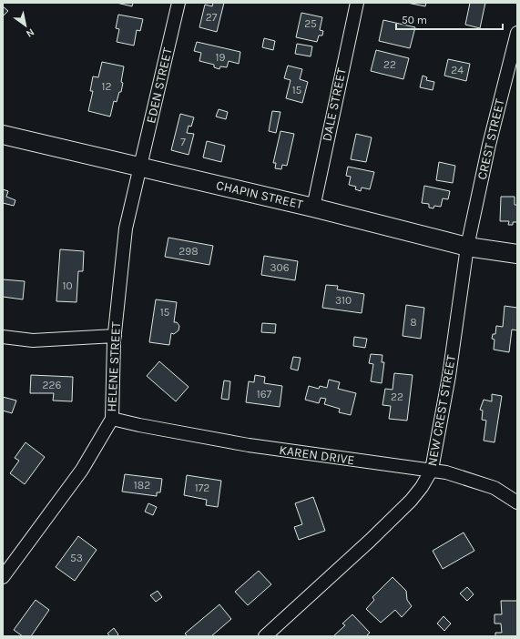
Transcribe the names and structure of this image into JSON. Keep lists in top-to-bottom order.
{
  "streets": {
    "main road": ["CHAPIN STREET"],
    "street": [
      "EDEN STREET",
      "DALE STREET",
      "CREST STREET",
      "HELENE STREET",
      "NEW CREST STREET",
      "KAREN DRIVE"
    ]
  },
  "crossings": [
    ["EDEN STREET", "CHAPIN STREET"],
    ["EDEN STREET", "HELENE STREET"],
    ["DALE STREET", "CHAPIN STREET"],
    ["CREST STREET", "CHAPIN STREET"],
    ["CREST STREET", "NEW CREST STREET"],
    ["CHAPIN STREET", "HELENE STREET"],
    ["CHAPIN STREET", "NEW CREST STREET"],
    ["HELENE STREET", "KAREN DRIVE"],
    ["NEW CREST STREET", "KAREN DRIVE"]
  ],
  "house_numbers": [
    "27",
    "25",
    "19",
    "22",
    "24",
    "12",
    "15",
    "7",
    "298",
    "306",
    "10",
    "310",
    "15",
    "8",
    "226",
    "167",
    "22",
    "182",
    "172",
    "53"
  ],
  "scale_bar": "50 m",
  "north": "bottom right"
}
